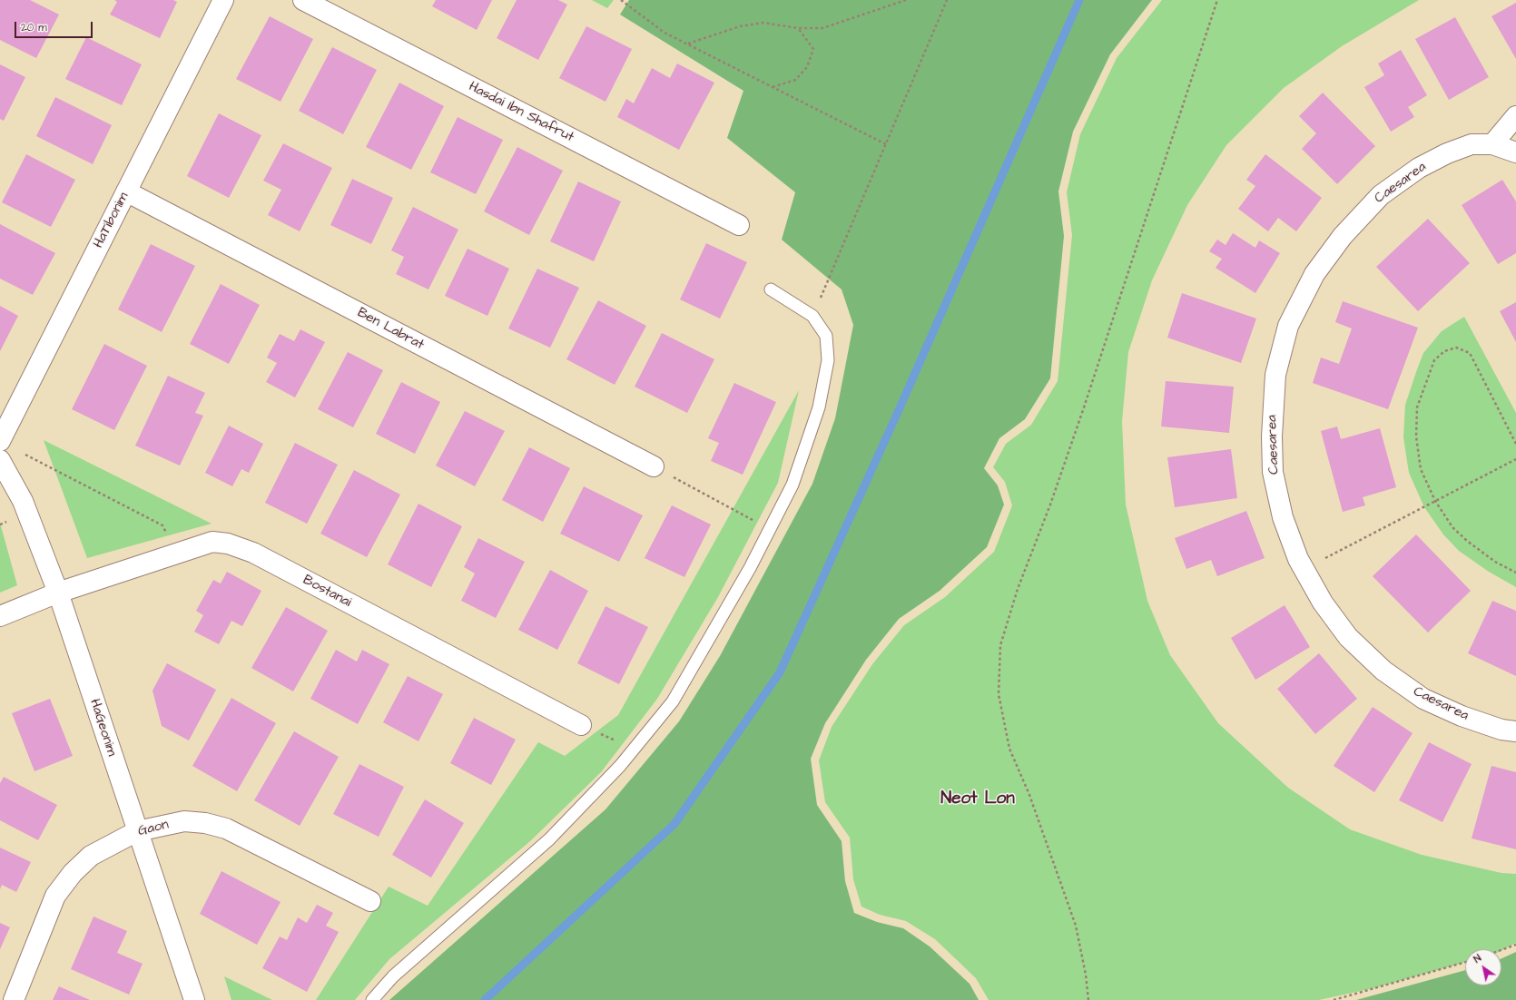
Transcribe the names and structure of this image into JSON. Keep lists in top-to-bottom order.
{
  "streets": {
    "street": [
      "Hasdai Ibn Shafrut",
      "Caesarea",
      "HaTibonim",
      "Ben Labrat",
      "Bostanai",
      "HaGeonim",
      "Gaon"
    ]
  },
  "crossings": [
    ["HaTibonim", "Ben Labrat"],
    ["Bostanai", "HaGeonim"],
    ["HaGeonim", "Gaon"]
  ],
  "districts": ["Neot Lon"],
  "scale_bar": "20 m",
  "north": "top left"
}
